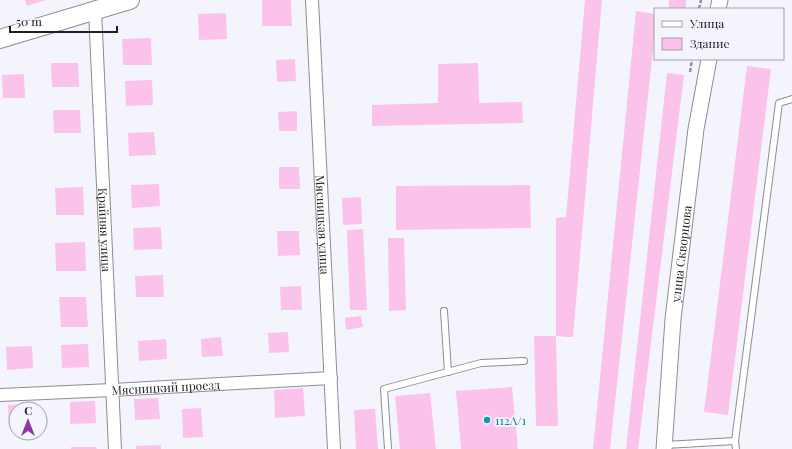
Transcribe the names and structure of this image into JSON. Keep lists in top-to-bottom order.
{
  "streets": {
    "street": [
      "Мясницкая улица",
      "Крайняя улица",
      "улица Скворцова",
      "Мясницкий проезд"
    ]
  },
  "crossings": [
    ["Мясницкая улица", "Мясницкий проезд"],
    ["Крайняя улица", "Мясницкий проезд"]
  ],
  "places": ["112А/1"],
  "legend": ["Улица", "Здание"],
  "scale_bar": "50 m",
  "north": "top"
}
